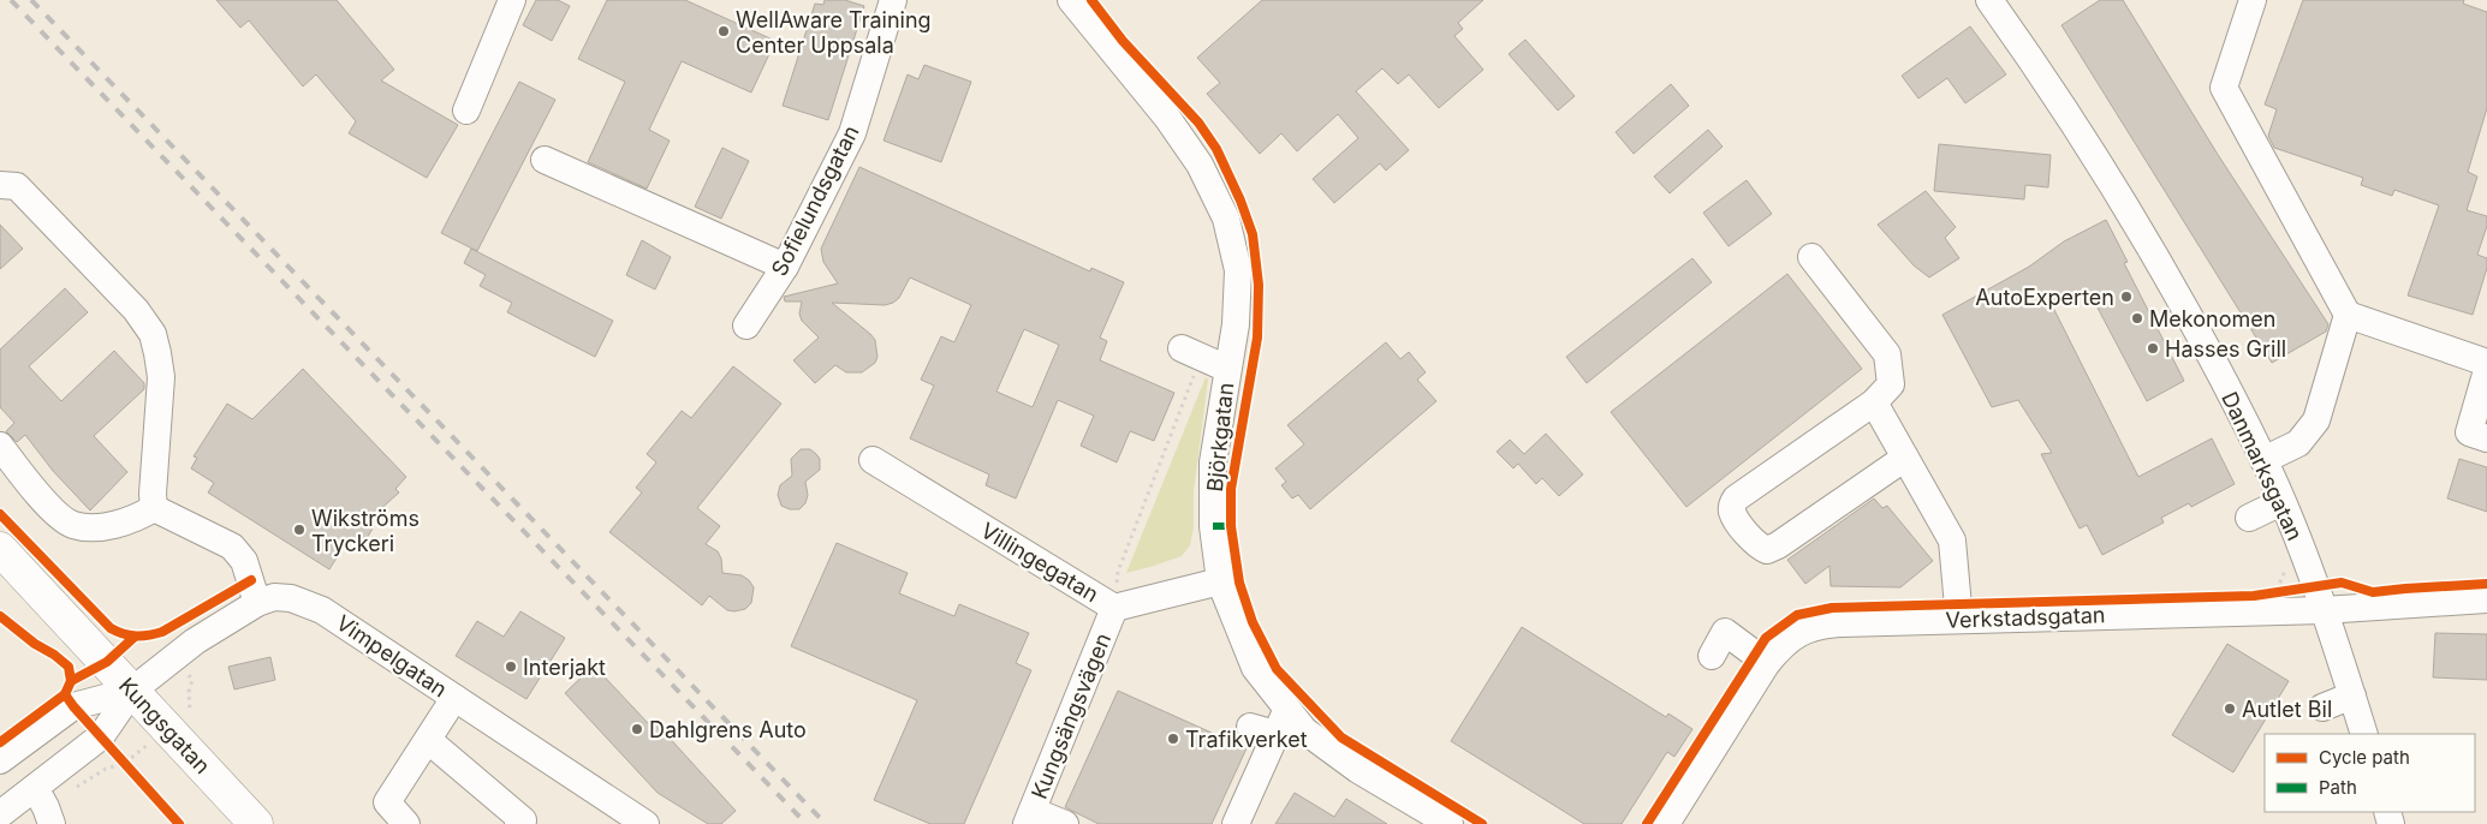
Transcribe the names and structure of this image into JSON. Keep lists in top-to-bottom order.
{
  "streets": {
    "main road": ["Kungsgatan"],
    "street": [
      "Sofielundsgatan",
      "Björkgatan",
      "Danmarksgatan",
      "Villingegatan",
      "Verkstadsgatan",
      "Vimpelgatan",
      "Kungsängsvägen"
    ]
  },
  "crossings": [
    ["Björkgatan", "Villingegatan"],
    ["Danmarksgatan", "Verkstadsgatan"],
    ["Villingegatan", "Kungsängsvägen"],
    ["Vimpelgatan", "Kungsgatan"]
  ],
  "places": [
    "WellAware Training Center Uppsala",
    "AutoExperten",
    "Mekonomen",
    "Hasses Grill",
    "Wikströms Tryckeri",
    "Interjakt",
    "Autlet Bil",
    "Dahlgrens Auto",
    "Trafikverket"
  ],
  "legend": ["Cycle path", "Path"]
}
